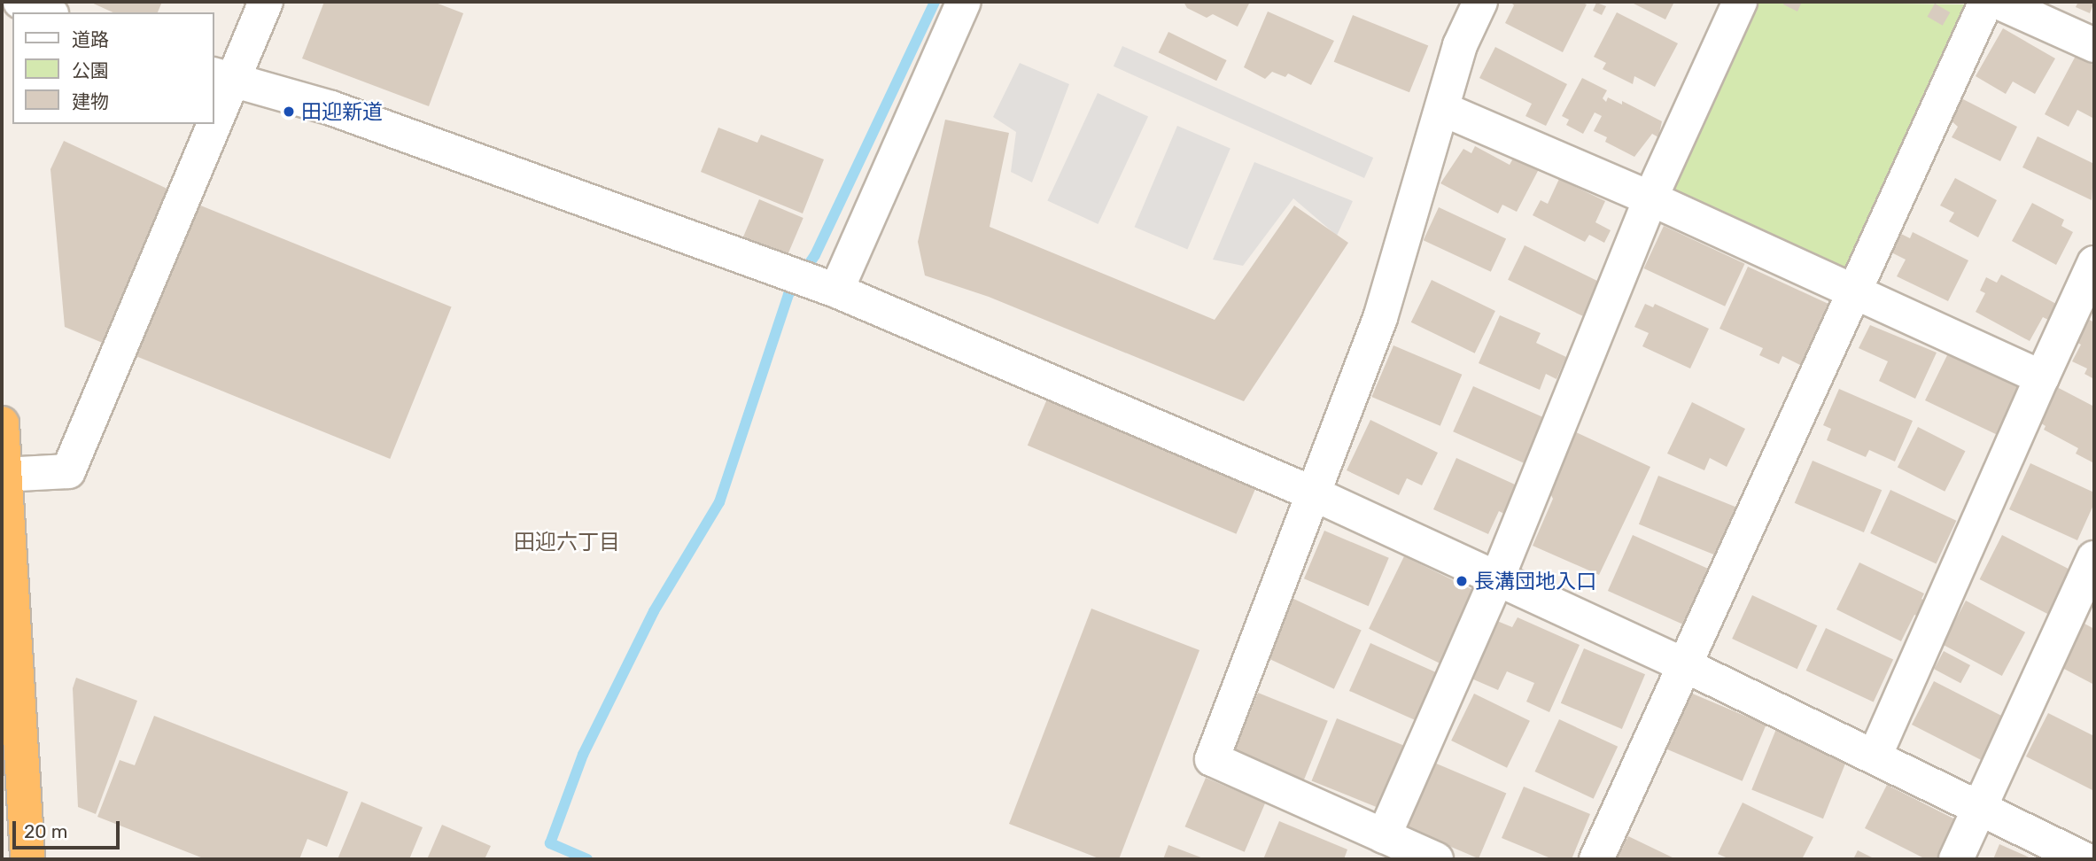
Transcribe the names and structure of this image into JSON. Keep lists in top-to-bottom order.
{
  "districts": ["田迎六丁目"],
  "places": ["田迎新道", "長溝団地入口"],
  "legend": ["道路", "公園", "建物"],
  "scale_bar": "20 m"
}
